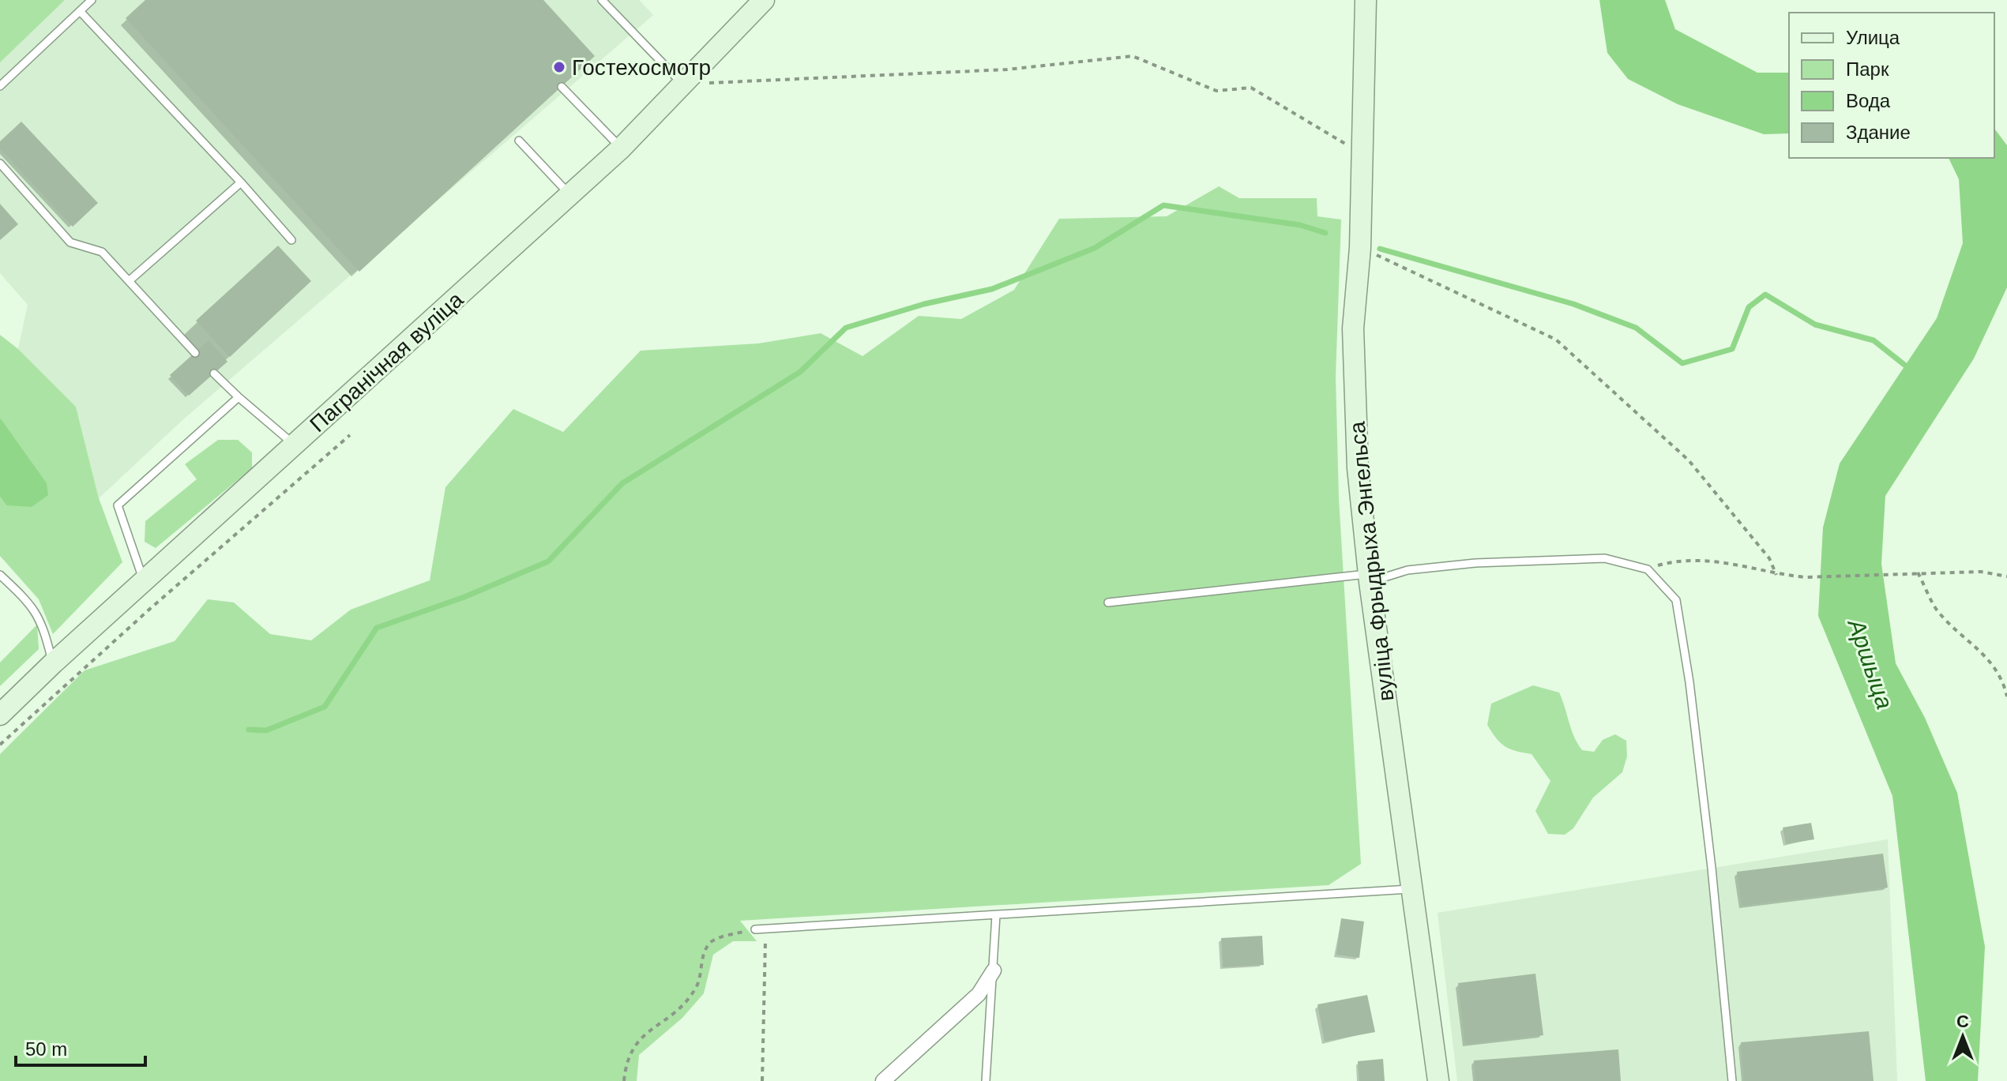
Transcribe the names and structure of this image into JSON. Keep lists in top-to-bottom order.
{
  "streets": {
    "street": ["Пагранічная вуліца", "вуліца Фрыдрыха Энгельса"]
  },
  "water": ["Аршыца"],
  "places": ["Гостехосмотр"],
  "legend": [
    "Улица",
    "Парк",
    "Вода",
    "Здание"
  ],
  "scale_bar": "50 m",
  "north": "top"
}
